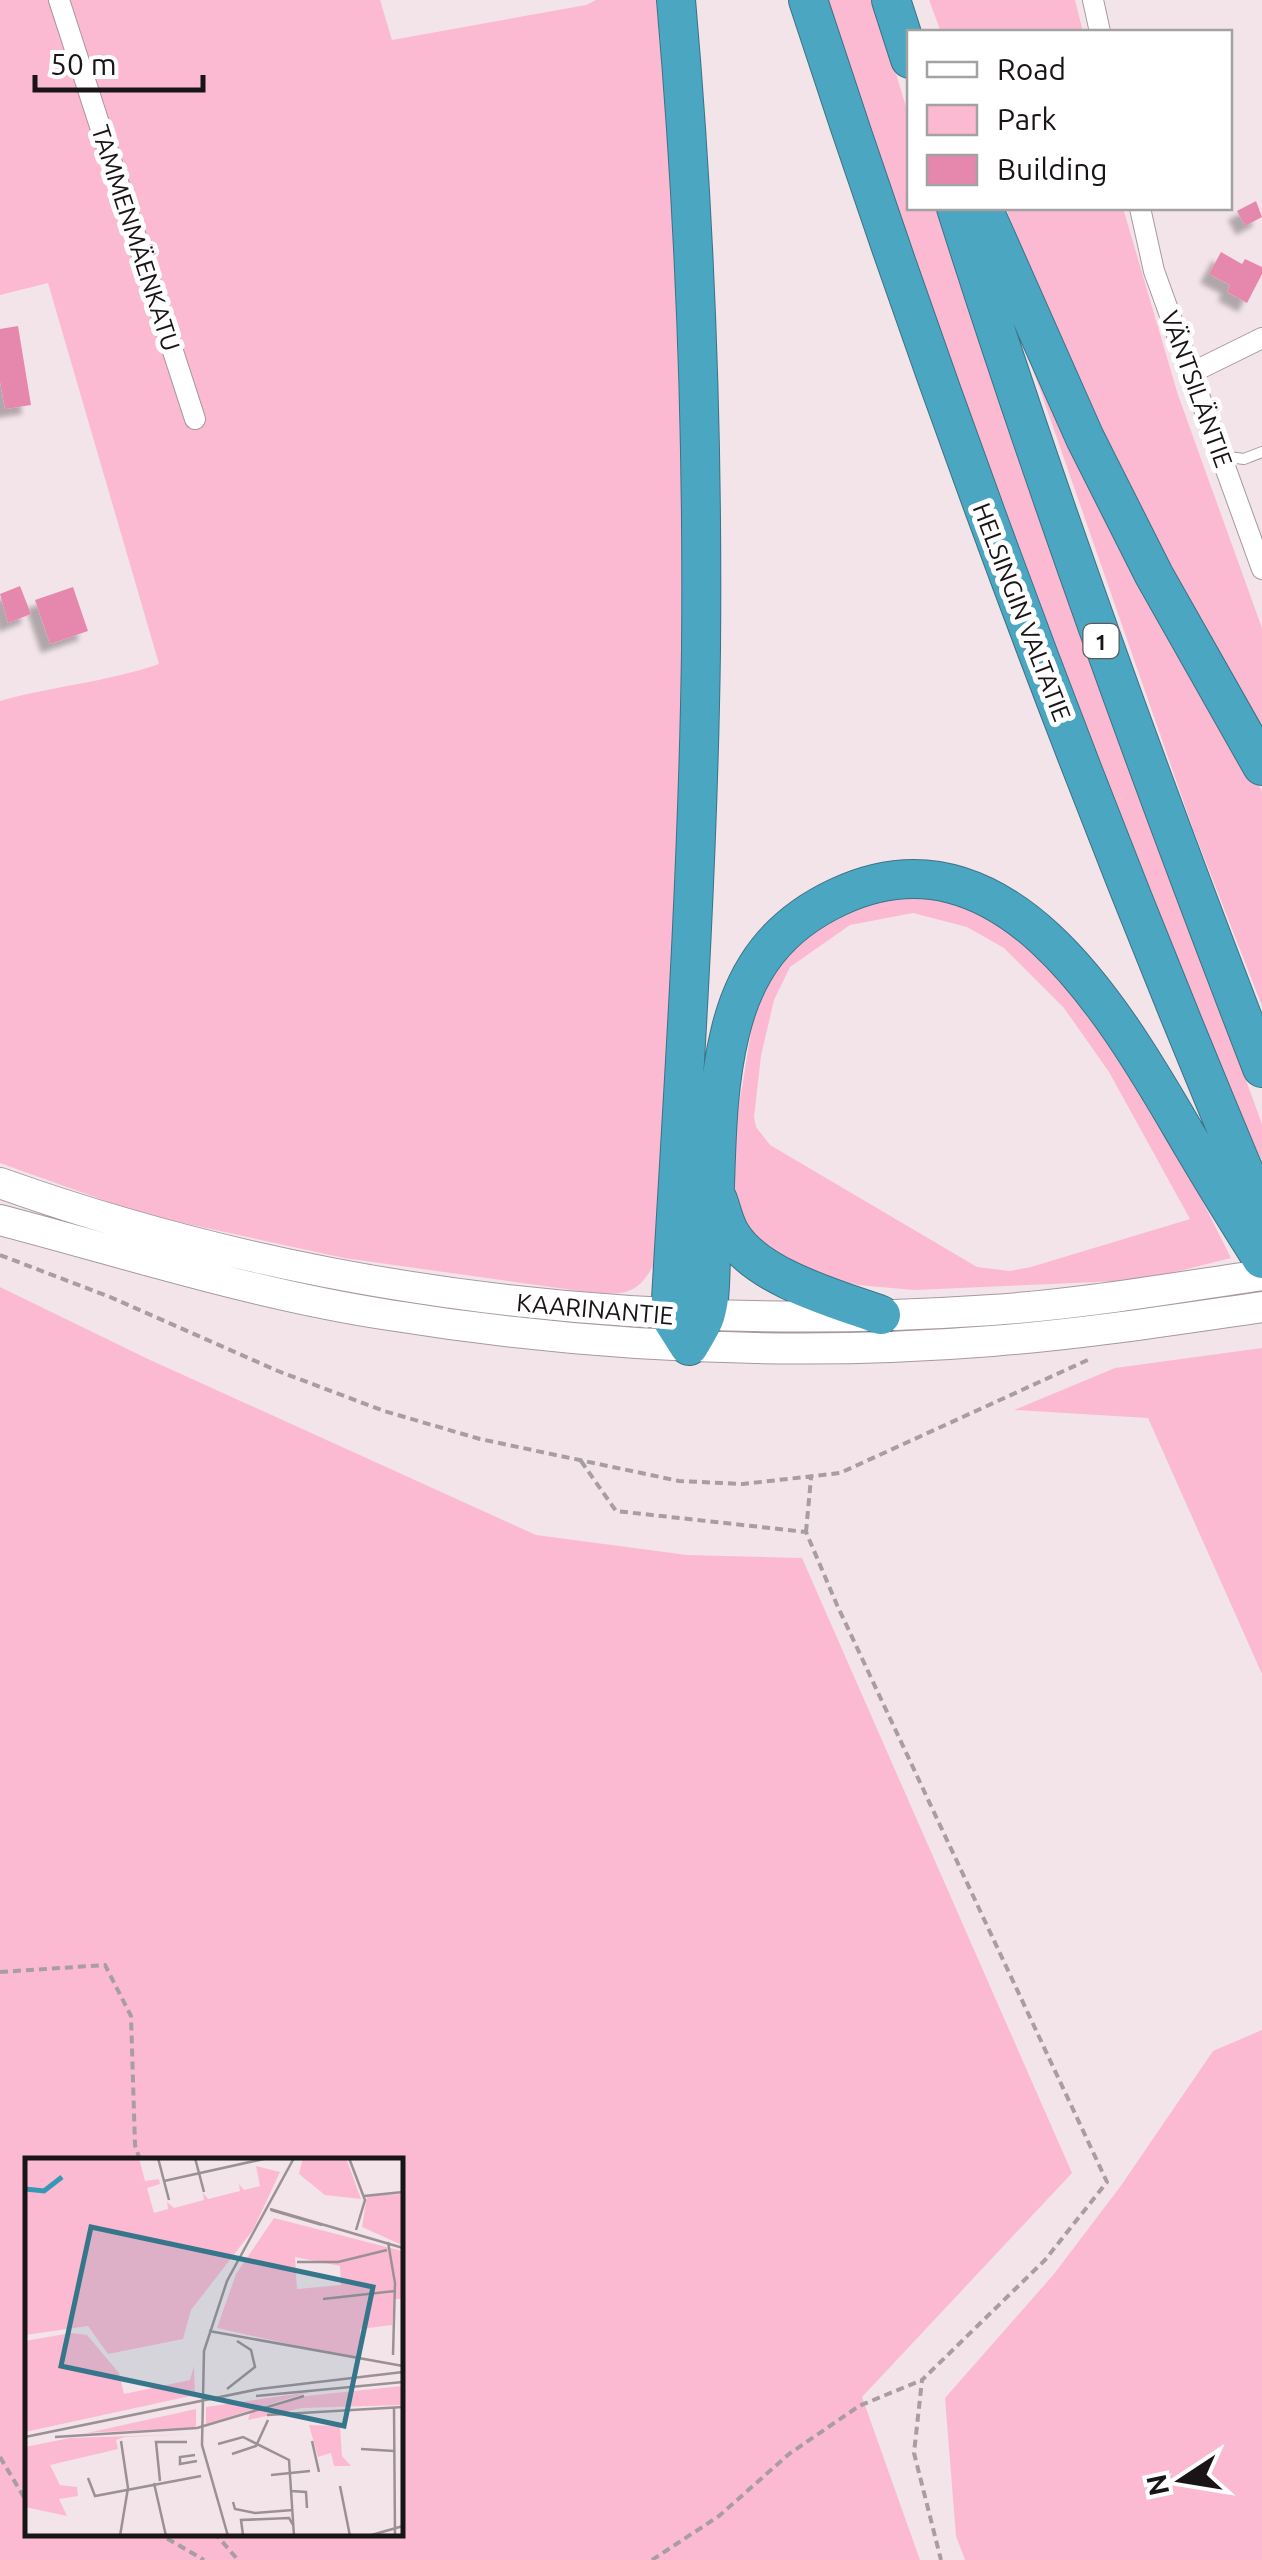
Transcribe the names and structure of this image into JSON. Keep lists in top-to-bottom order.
{
  "streets": {
    "highway": ["HELSINGIN VALTATIE", "1"],
    "main road": ["KAARINANTIE"],
    "street": ["TAMMENMÄENKATU", "VÄNTSILÄNTIE"]
  },
  "legend": ["Road", "Park", "Building"],
  "scale_bar": "50 m",
  "north": "left"
}
